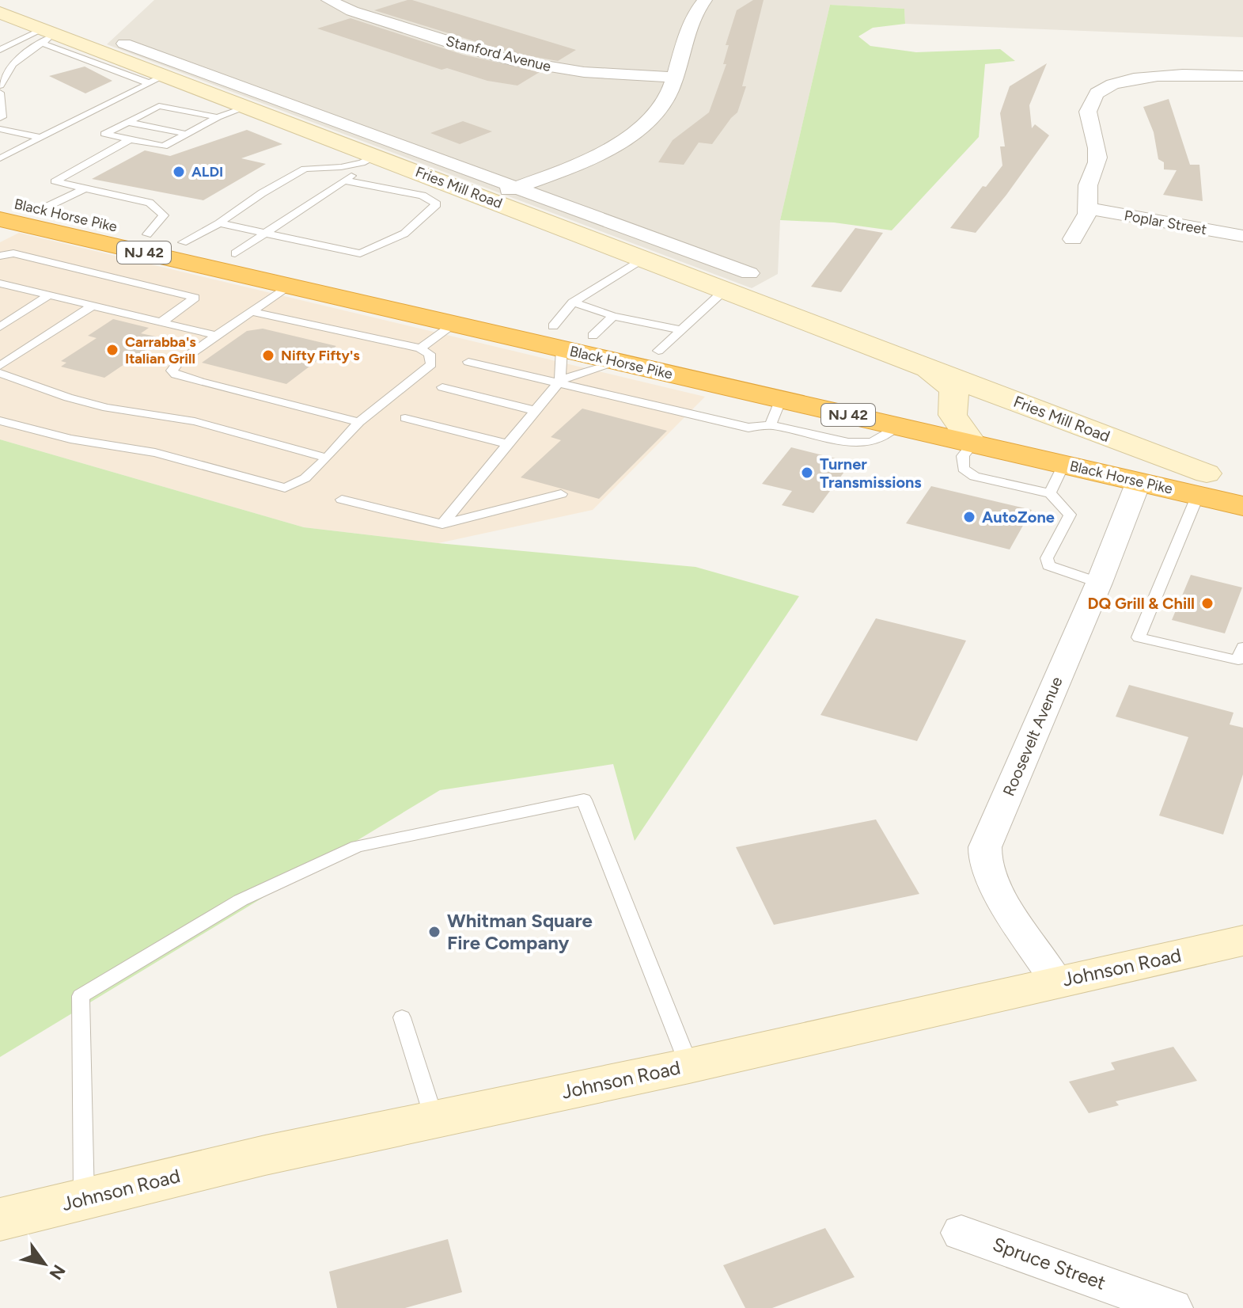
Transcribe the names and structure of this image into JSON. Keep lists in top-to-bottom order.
{
  "streets": {
    "highway": ["Black Horse Pike", "NJ 42"],
    "main road": ["Fries Mill Road", "Johnson Road"],
    "street": [
      "Stanford Avenue",
      "Poplar Street",
      "Roosevelt Avenue",
      "Spruce Street"
    ]
  },
  "crossings": [
    ["Fries Mill Road", "Black Horse Pike"],
    ["Black Horse Pike", "Roosevelt Avenue"],
    ["Roosevelt Avenue", "Johnson Road"]
  ],
  "places": [
    "ALDI",
    "Carrabba's Italian Grill",
    "Nifty Fifty's",
    "Turner Transmissions",
    "AutoZone",
    "DQ Grill & Chill",
    "Whitman Square Fire Company"
  ],
  "north": "bottom right"
}
